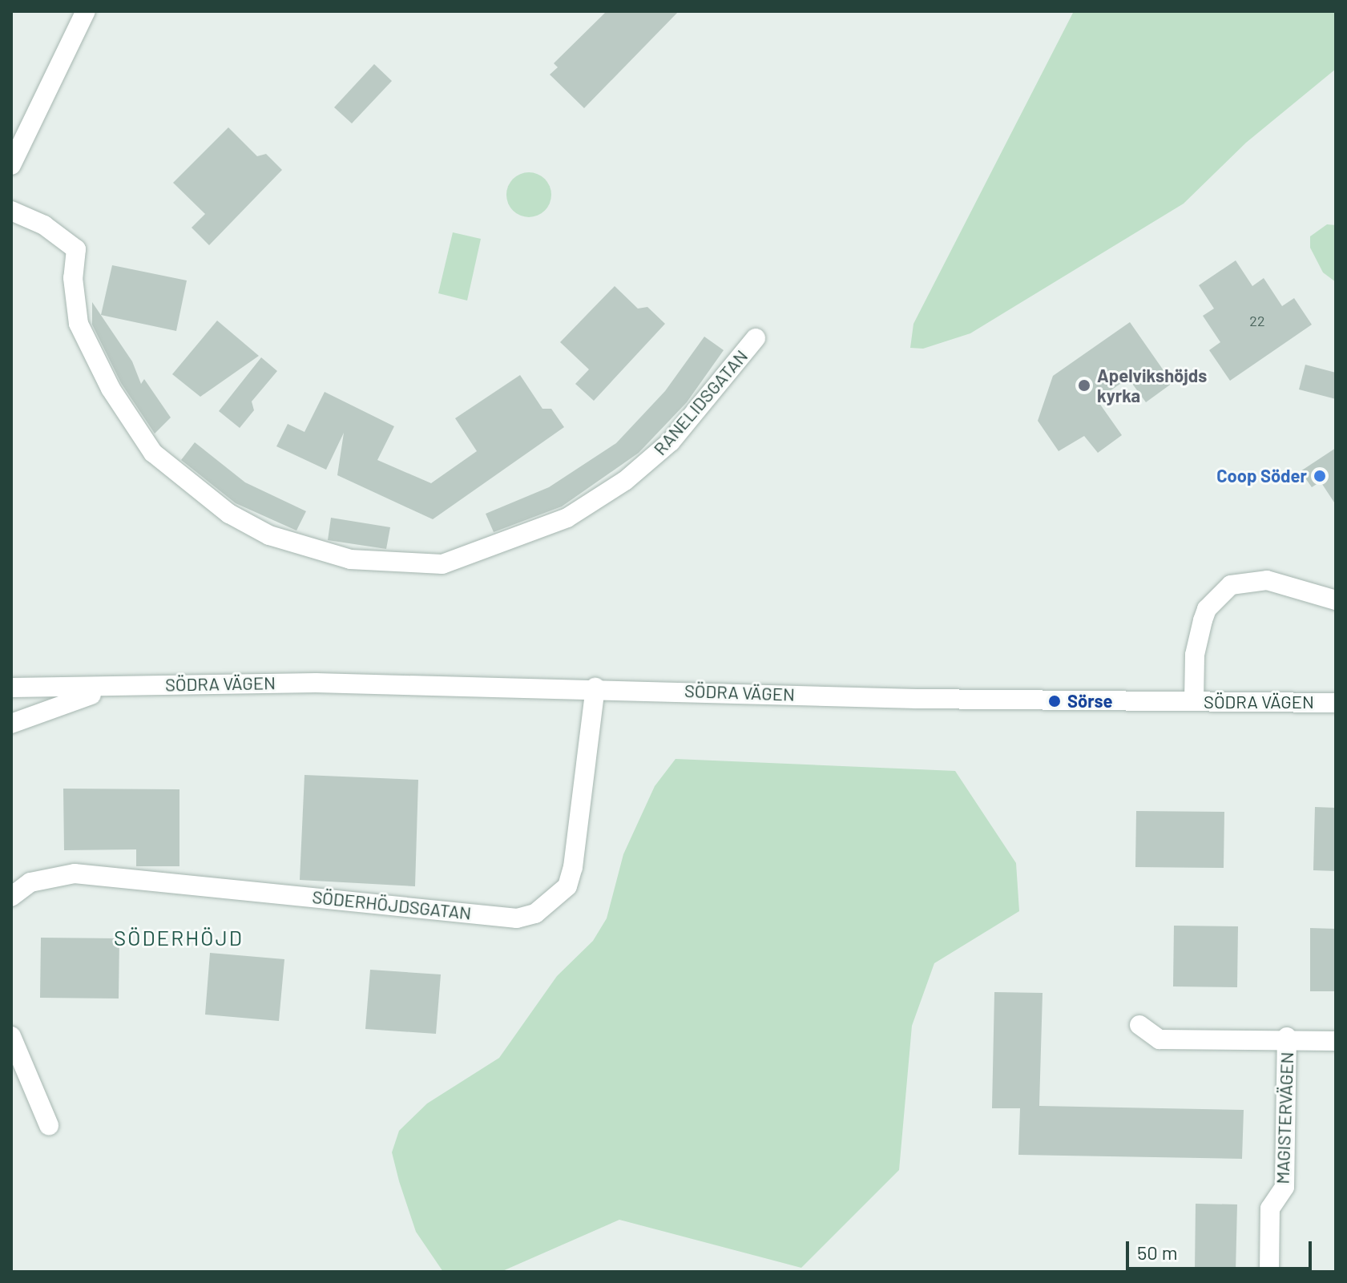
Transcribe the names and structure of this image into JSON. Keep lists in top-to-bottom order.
{
  "streets": {
    "street": [
      "RANELIDSGATAN",
      "SÖDRA VÄGEN",
      "SÖDERHÖJDSGATAN",
      "MAGISTERVÄGEN"
    ]
  },
  "crossings": [
    ["SÖDRA VÄGEN", "SÖDERHÖJDSGATAN"]
  ],
  "districts": ["SÖDERHÖJD"],
  "places": ["Apelvikshöjds kyrka", "Coop Söder", "Sörse"],
  "house_numbers": ["22"],
  "scale_bar": "50 m"
}
